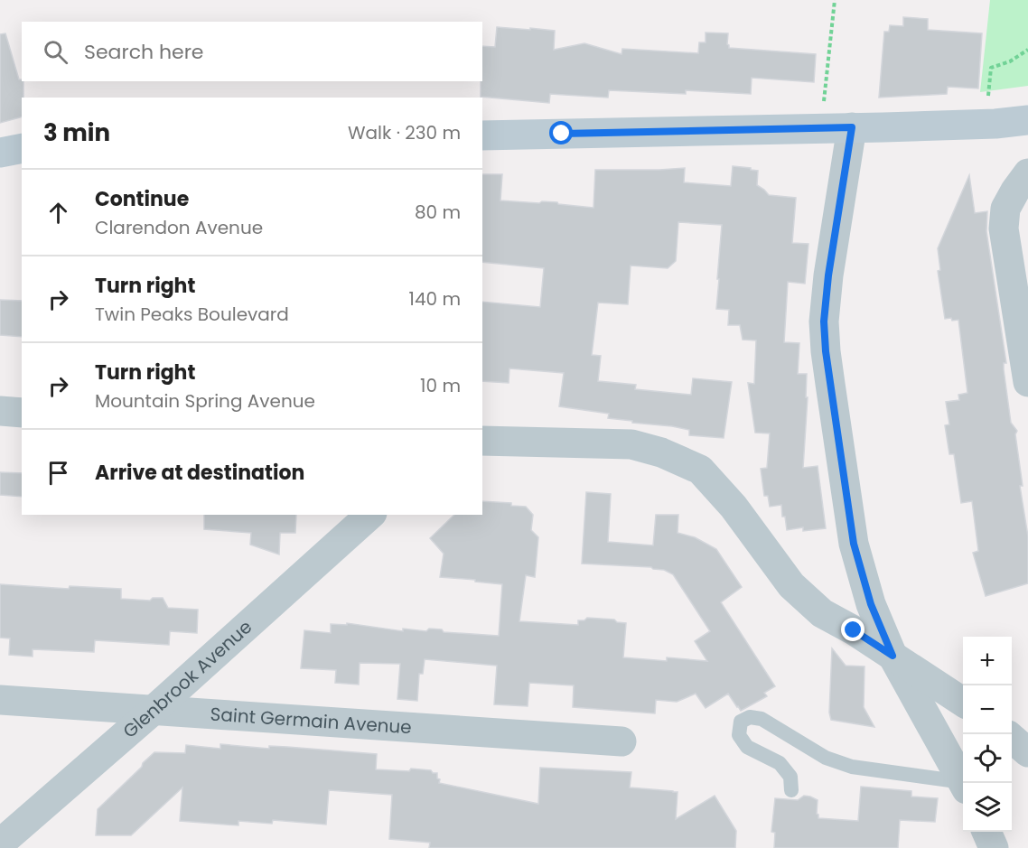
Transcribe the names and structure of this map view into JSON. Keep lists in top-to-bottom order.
{
  "streets": {
    "street": ["Glenbrook Avenue", "Saint Germain Avenue"]
  },
  "crossings": [
    ["Glenbrook Avenue", "Saint Germain Avenue"]
  ],
  "page": {
    "search": "Search here",
    "heading": ["3 min", "Walk · 230 m"],
    "list": [
      ["Continue", "Clarendon Avenue", "80 m"],
      ["Turn right", "Twin Peaks Boulevard", "140 m"],
      ["Turn right", "Mountain Spring Avenue", "10 m"],
      "Arrive at destination"
    ],
    "map_buttons": ["+", "−"]
  }
}
